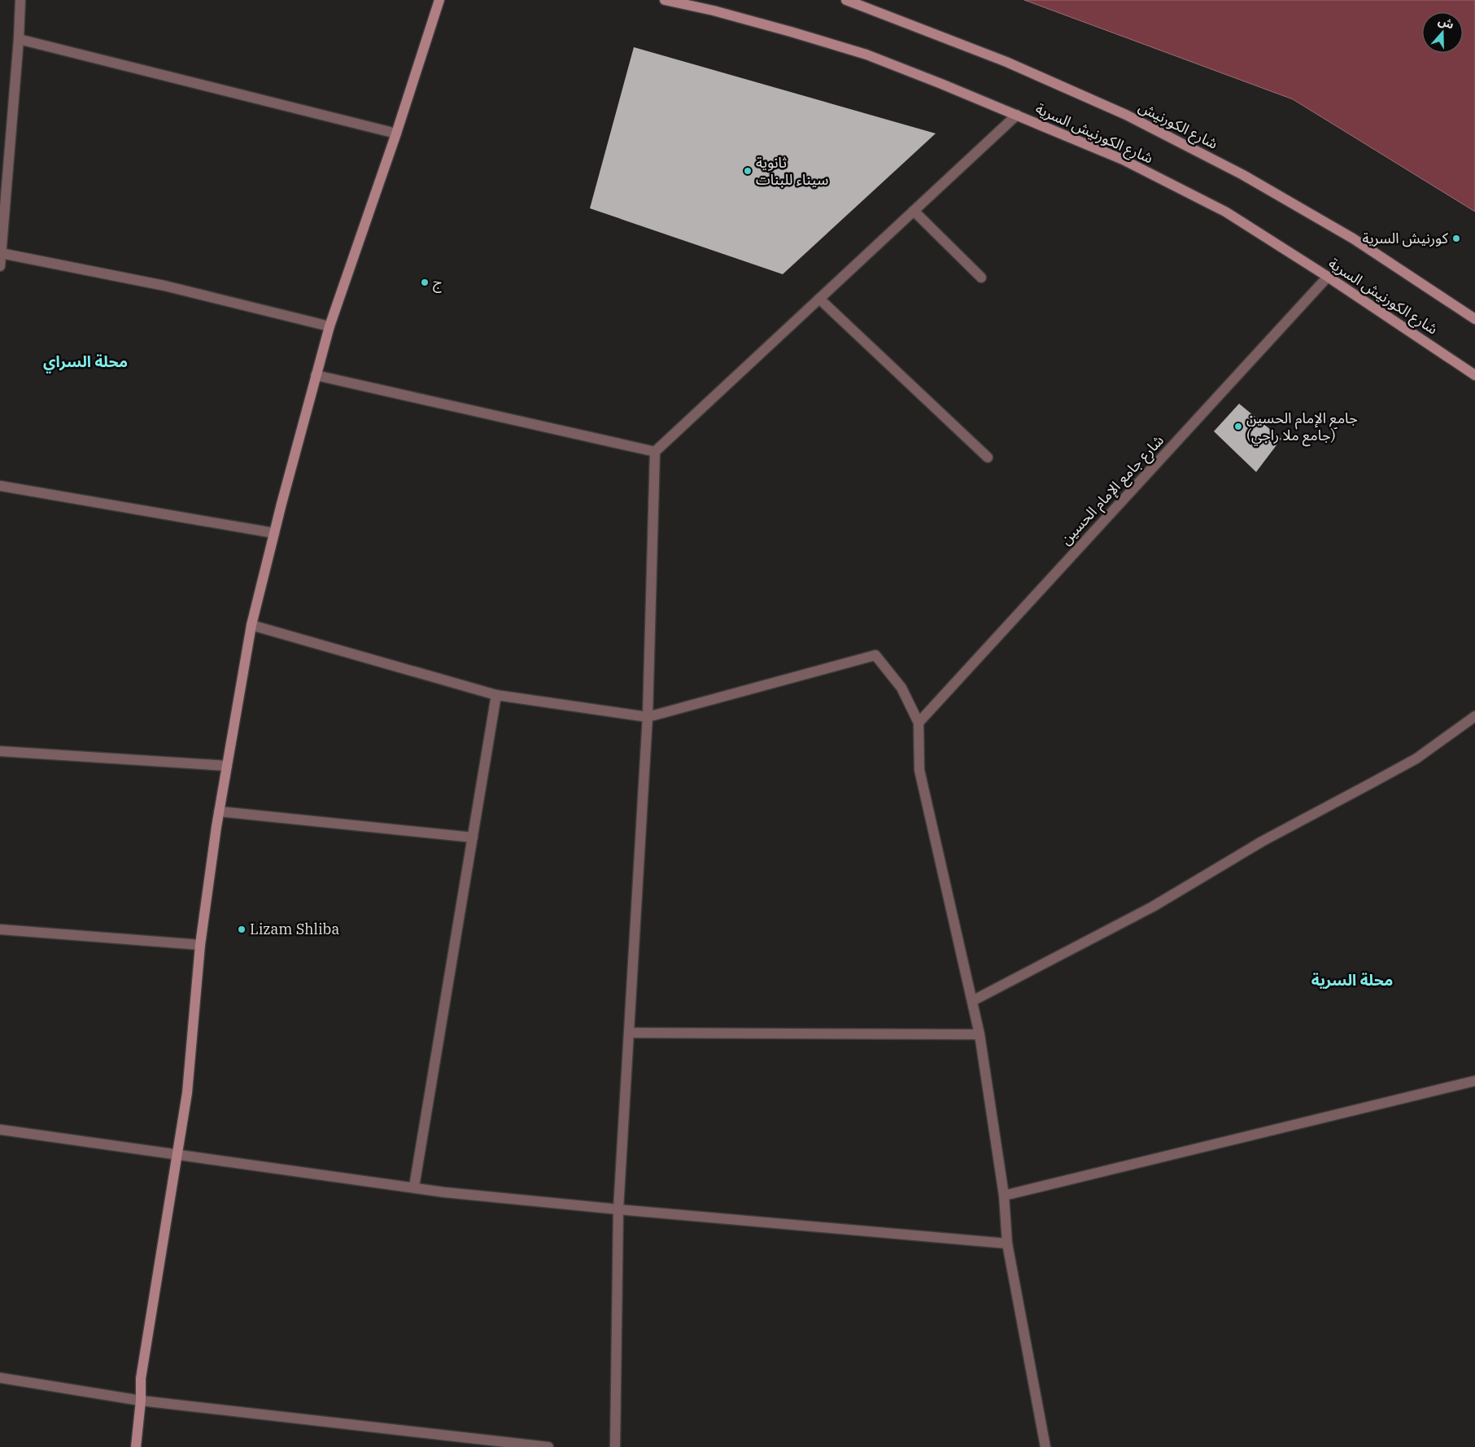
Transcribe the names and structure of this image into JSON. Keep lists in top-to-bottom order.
{
  "streets": {
    "main road": ["شارع الكورنيش", "شارع الكورنيش السرية"],
    "street": ["شارع جامع الإمام الحسين"]
  },
  "crossings": [
    ["شارع الكورنيش السرية", "شارع جامع الإمام الحسين"]
  ],
  "districts": ["محلة السراي", "محلة السرية"],
  "places": [
    "ثانوية سيناء للبنات",
    "كورنيش السرية",
    "ج",
    "جامع الإمام الحسين (جامع ملا راجي)",
    "Lizam Shliba"
  ],
  "north": "top"
}
